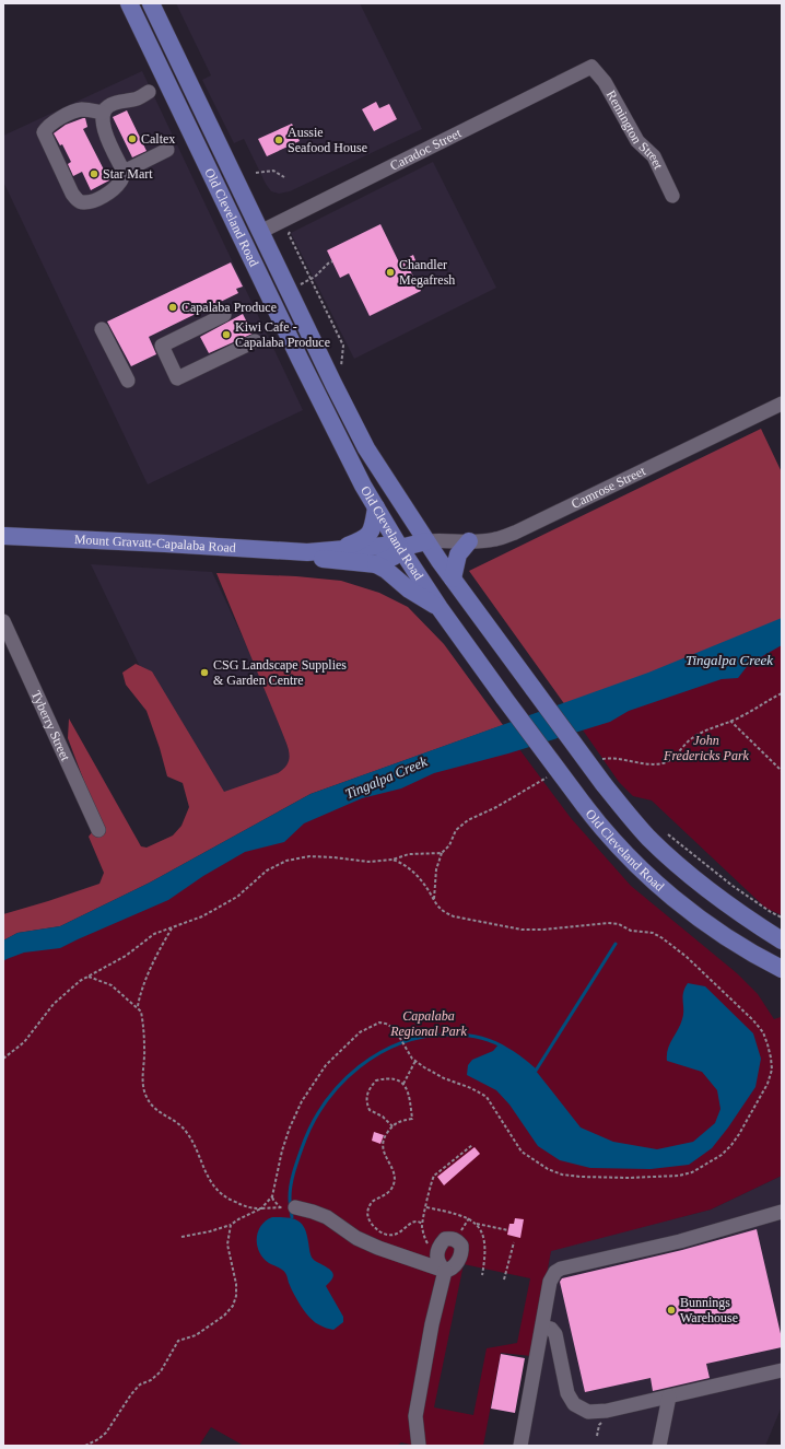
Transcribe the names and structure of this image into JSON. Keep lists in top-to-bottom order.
{
  "streets": {
    "main road": ["Old Cleveland Road", "Mount Gravatt-Capalaba Road"],
    "street": [
      "Remington Street",
      "Caradoc Street",
      "Camrose Street",
      "Tyberry Street"
    ]
  },
  "crossings": [
    ["Remington Street", "Caradoc Street"],
    ["Caradoc Street", "Old Cleveland Road"],
    ["Old Cleveland Road", "Camrose Street"],
    ["Old Cleveland Road", "Mount Gravatt-Capalaba Road"],
    ["Camrose Street", "Mount Gravatt-Capalaba Road"]
  ],
  "water": ["Tingalpa Creek"],
  "parks": ["John Fredericks Park", "Capalaba Regional Park"],
  "places": [
    "Caltex",
    "Aussie Seafood House",
    "Star Mart",
    "Chandler Megafresh",
    "Capalaba Produce",
    "Kiwi Cafe - Capalaba Produce",
    "CSG Landscape Supplies & Garden Centre",
    "Bunnings Warehouse"
  ]
}
